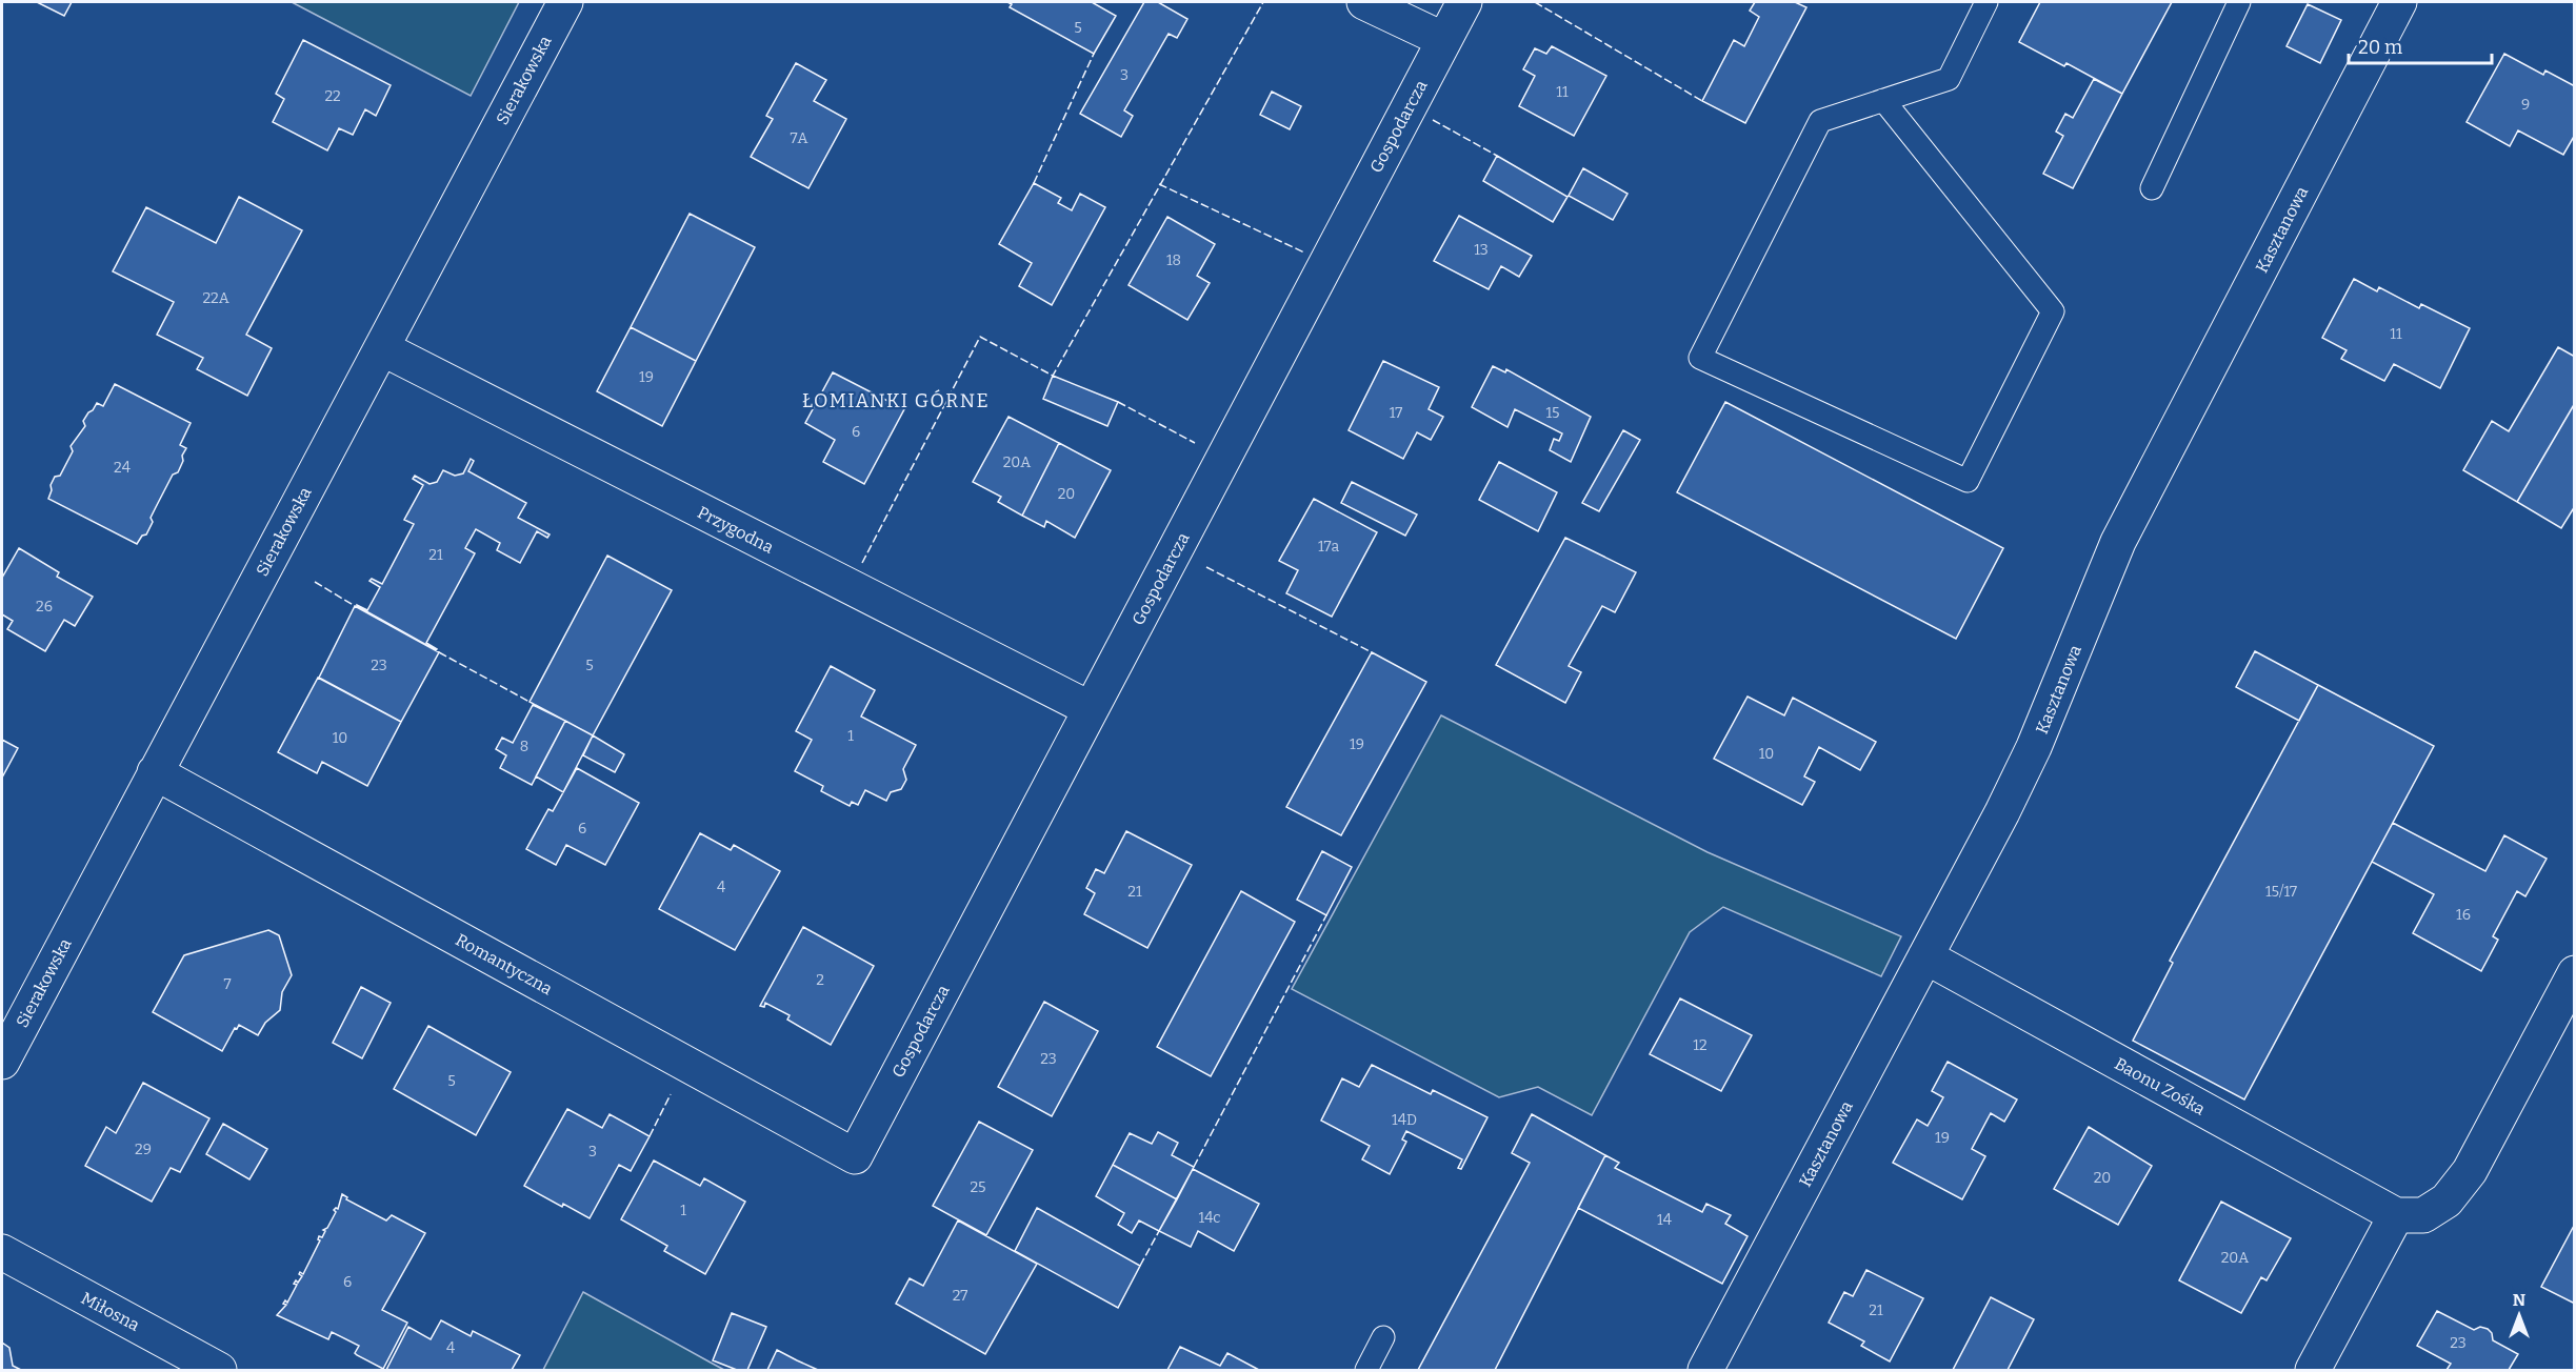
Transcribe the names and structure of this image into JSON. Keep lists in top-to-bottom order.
{
  "streets": {
    "street": [
      "Sierakowska",
      "Gospodarcza",
      "Kasztanowa",
      "Przygodna",
      "Romantyczna",
      "Baonu Zośka",
      "Miłosna"
    ]
  },
  "crossings": [
    ["Sierakowska", "Przygodna"],
    ["Sierakowska", "Romantyczna"],
    ["Gospodarcza", "Przygodna"],
    ["Gospodarcza", "Romantyczna"],
    ["Kasztanowa", "Baonu Zośka"]
  ],
  "districts": ["ŁOMIANKI GÓRNE"],
  "house_numbers": [
    "5",
    "3",
    "11",
    "22",
    "9",
    "7A",
    "13",
    "18",
    "22A",
    "11",
    "19",
    "17",
    "15",
    "6",
    "20A",
    "24",
    "20",
    "17a",
    "21",
    "26",
    "23",
    "5",
    "1",
    "10",
    "19",
    "8",
    "10",
    "6",
    "4",
    "21",
    "15/17",
    "16",
    "2",
    "7",
    "12",
    "23",
    "5",
    "14D",
    "19",
    "29",
    "3",
    "20",
    "25",
    "1",
    "14c",
    "14",
    "20A",
    "6",
    "27",
    "21",
    "23",
    "4"
  ],
  "scale_bar": "20 m",
  "north": "top"
}
